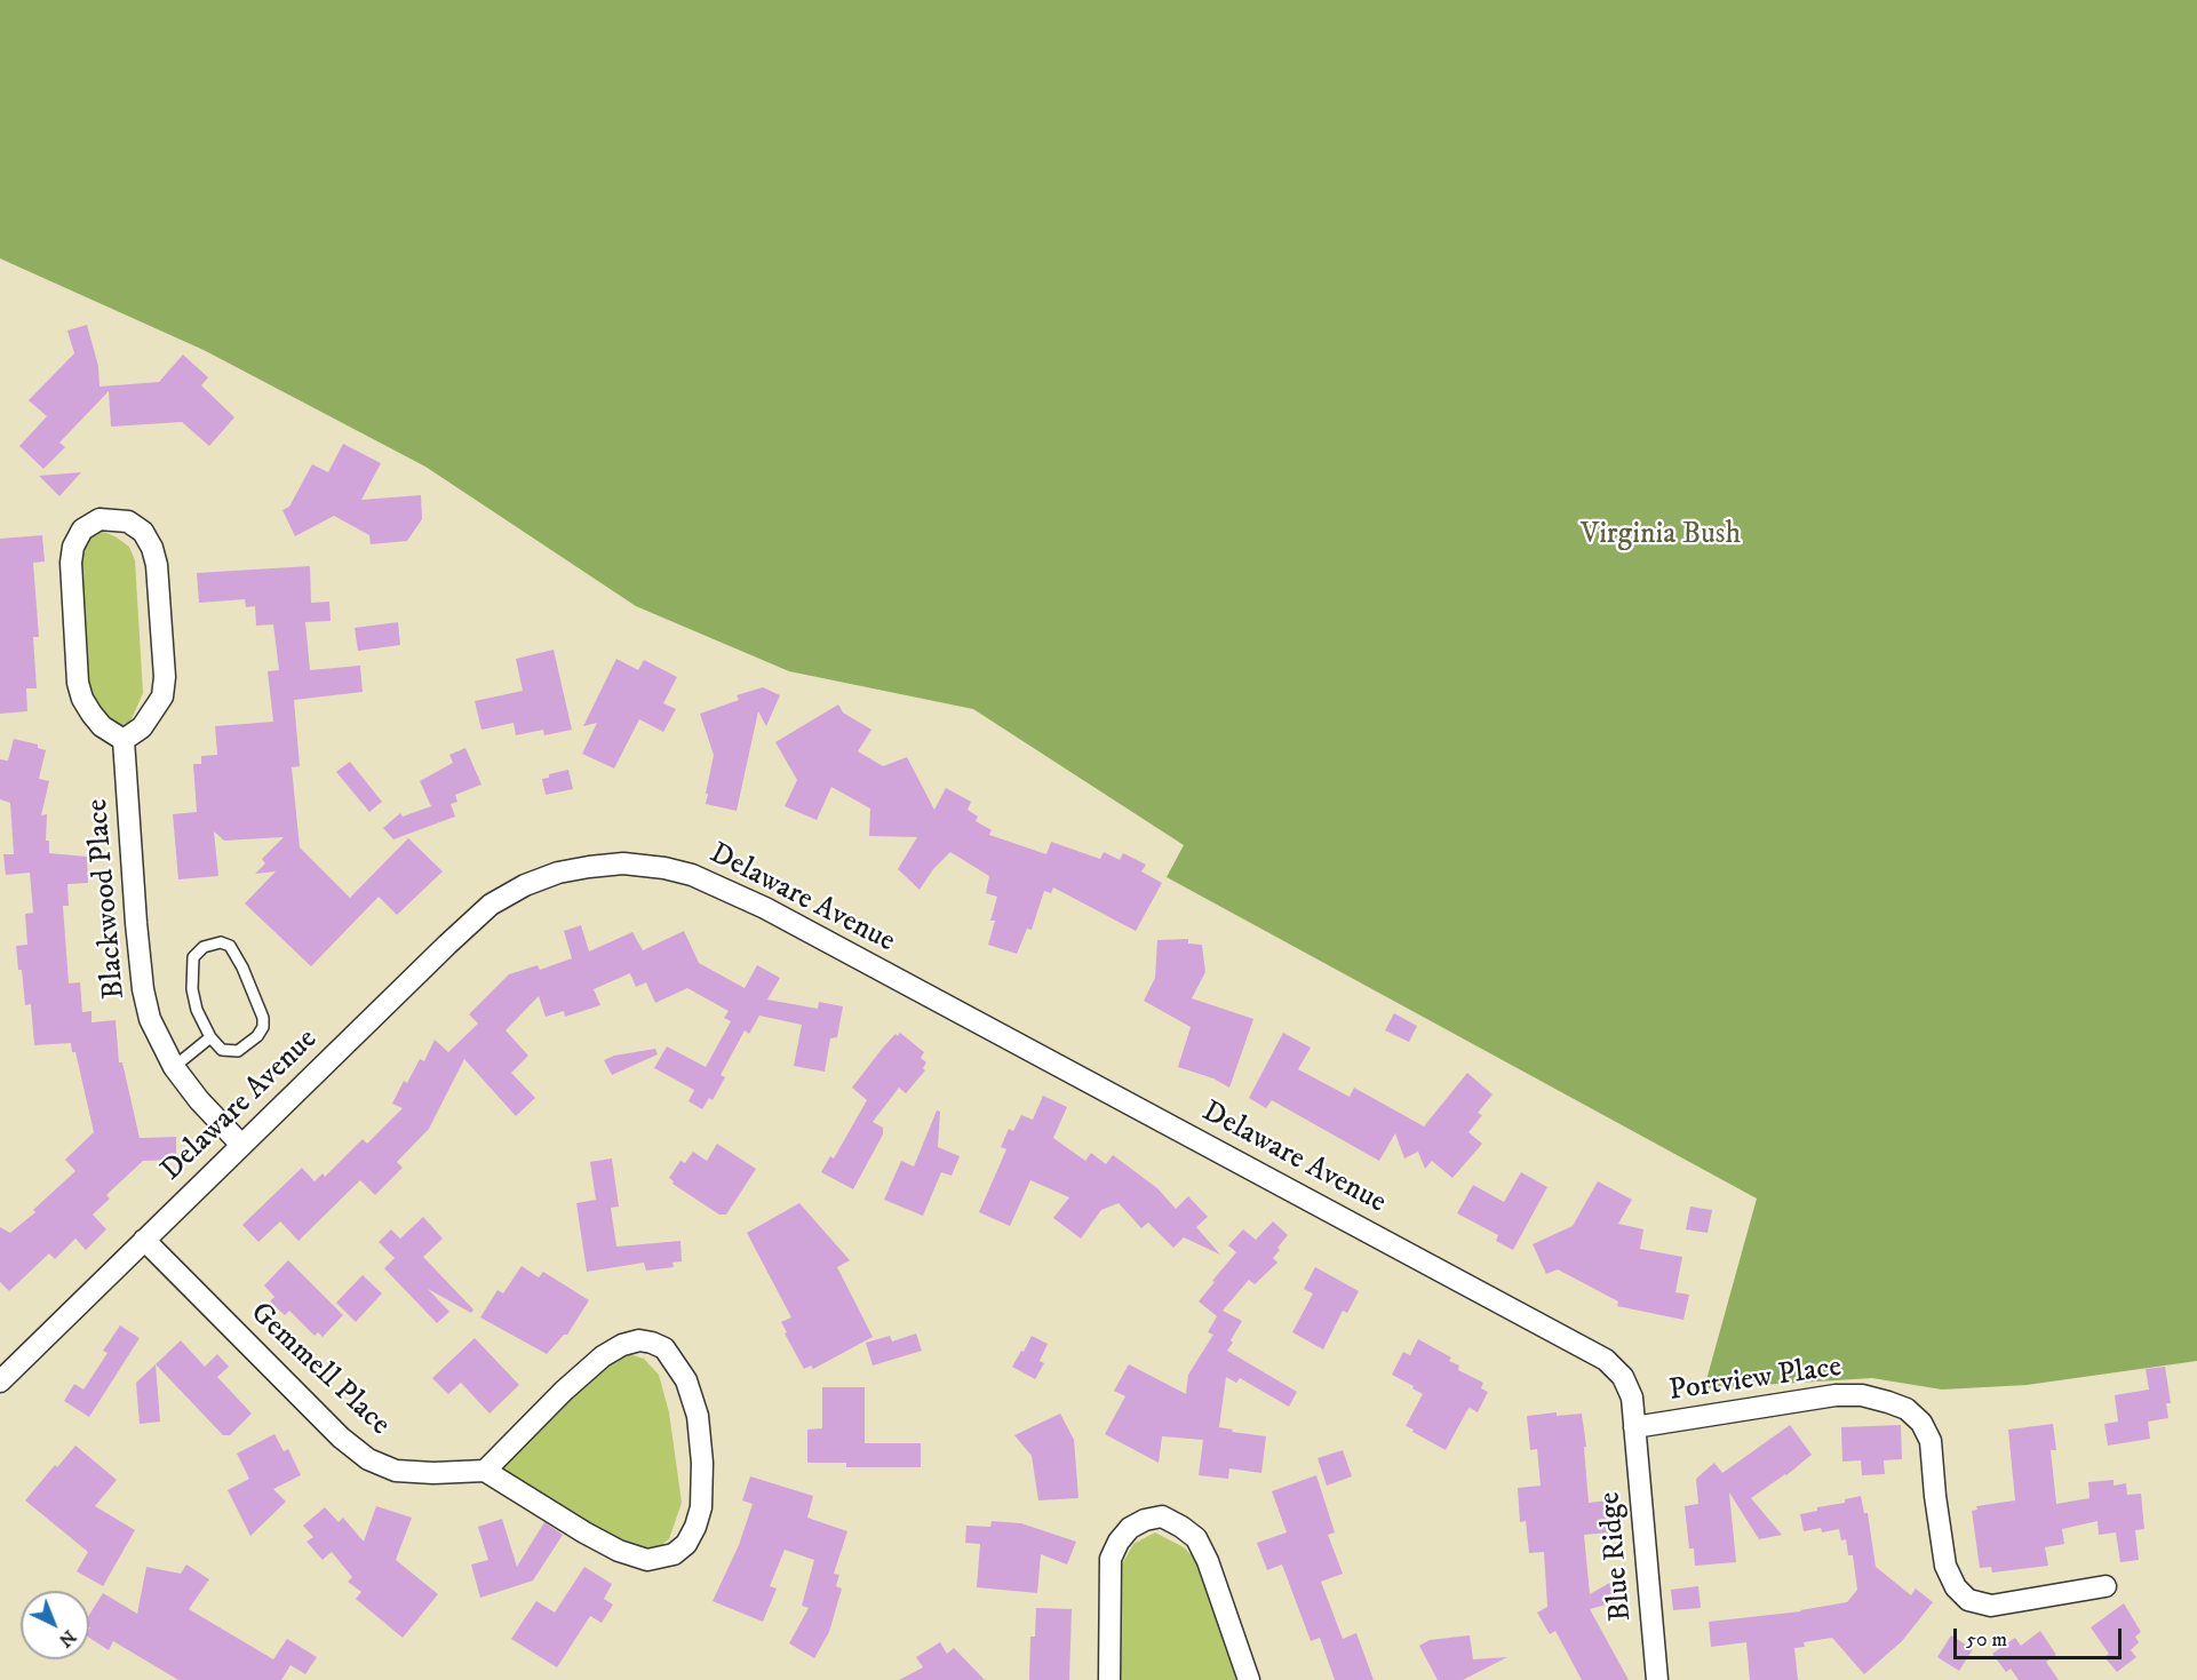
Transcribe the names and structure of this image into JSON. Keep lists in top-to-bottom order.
{
  "streets": {
    "street": [
      "Blackwood Place",
      "Delaware Avenue",
      "Gemmell Place",
      "Portview Place",
      "Blue Ridge"
    ]
  },
  "crossings": [
    ["Blackwood Place", "Delaware Avenue"],
    ["Delaware Avenue", "Gemmell Place"],
    ["Delaware Avenue", "Portview Place"],
    ["Delaware Avenue", "Blue Ridge"],
    ["Portview Place", "Blue Ridge"]
  ],
  "parks": ["Virginia Bush"],
  "scale_bar": "50 m",
  "north": "bottom right"
}
